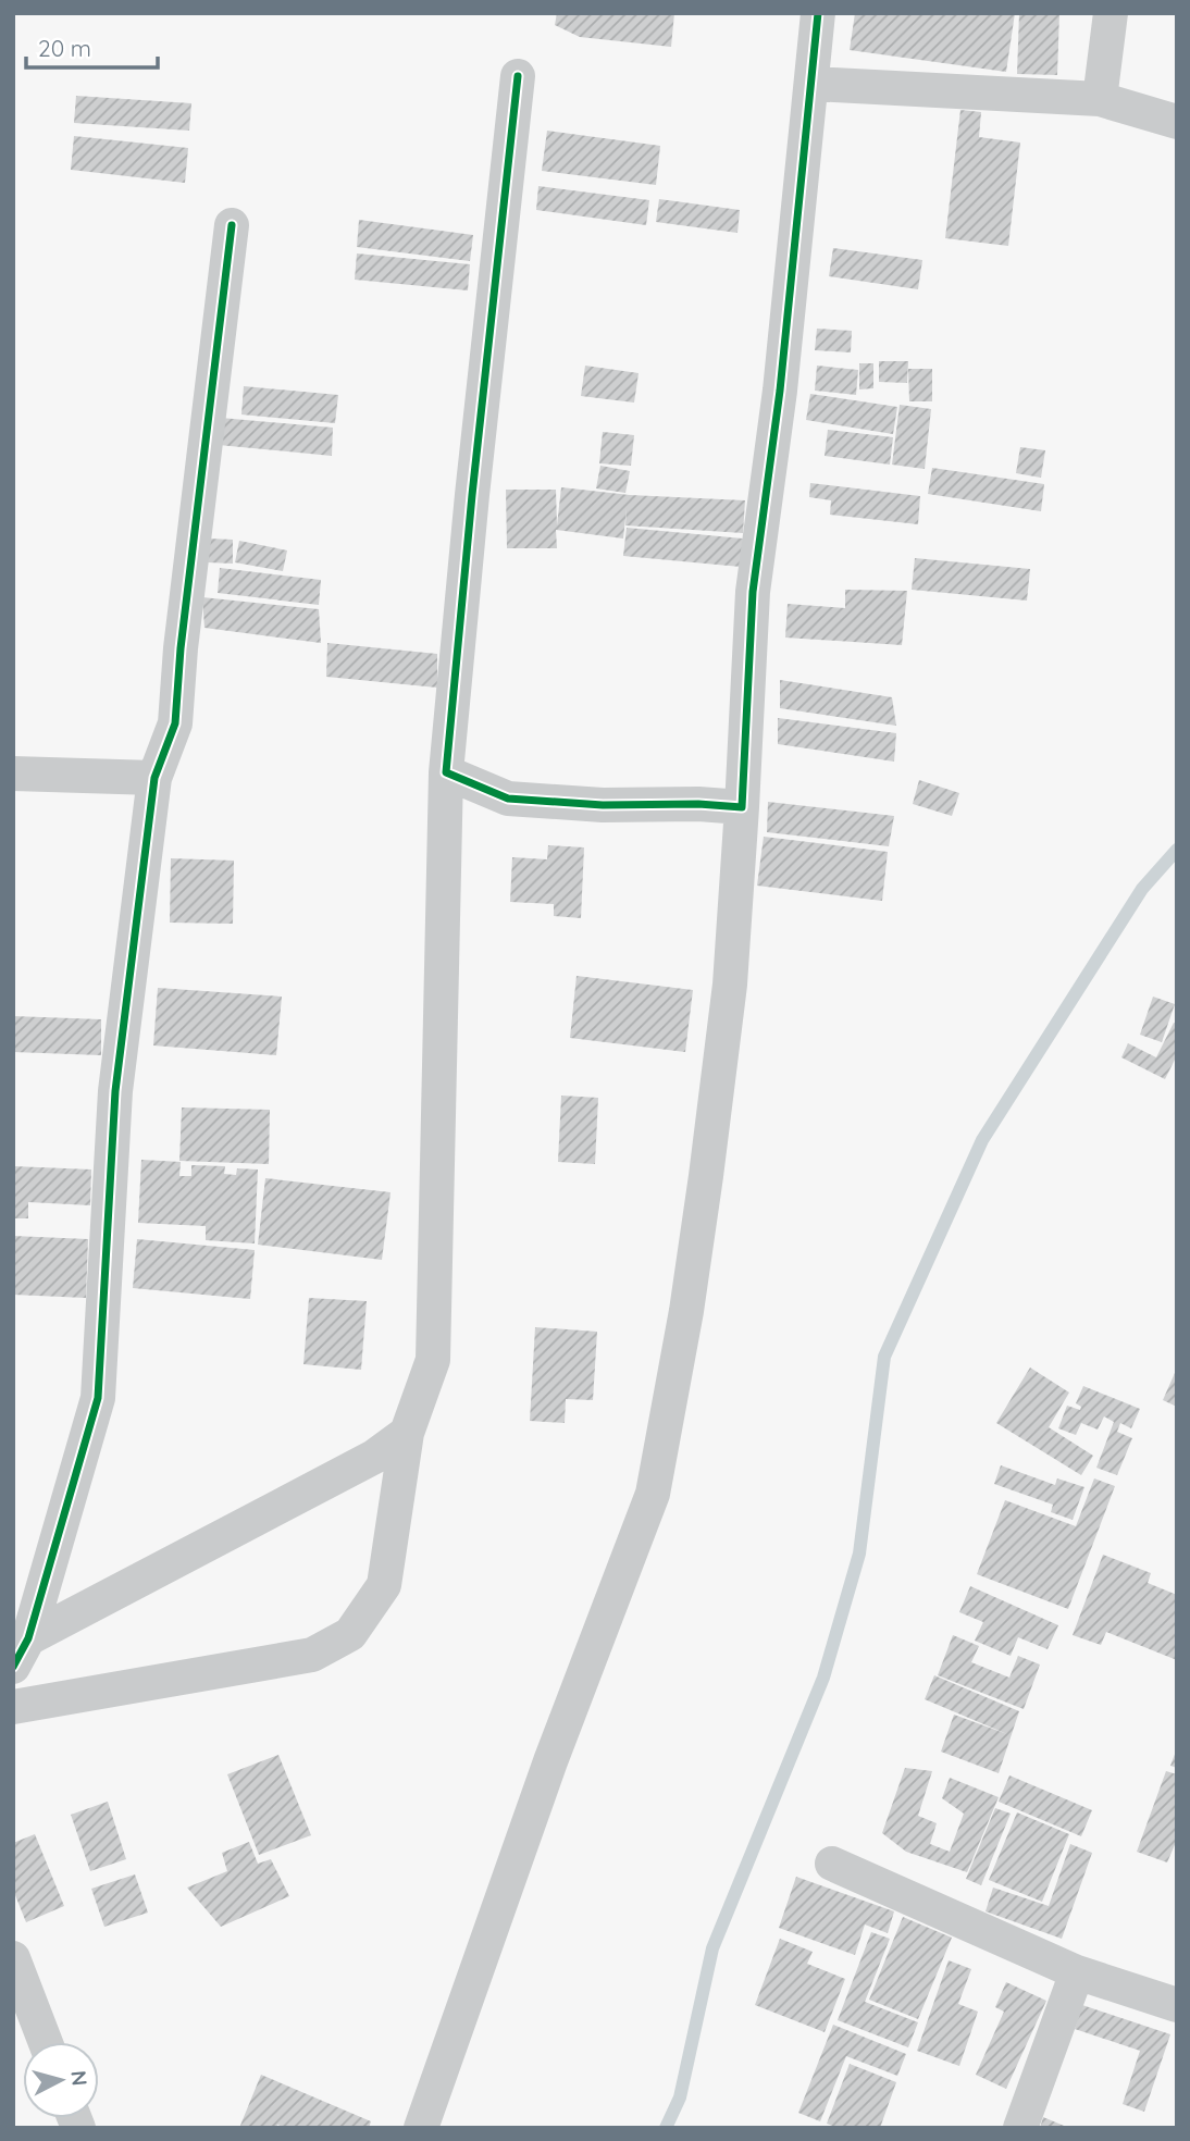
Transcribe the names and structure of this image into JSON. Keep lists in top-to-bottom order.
{
  "scale_bar": "20 m",
  "north": "right"
}
